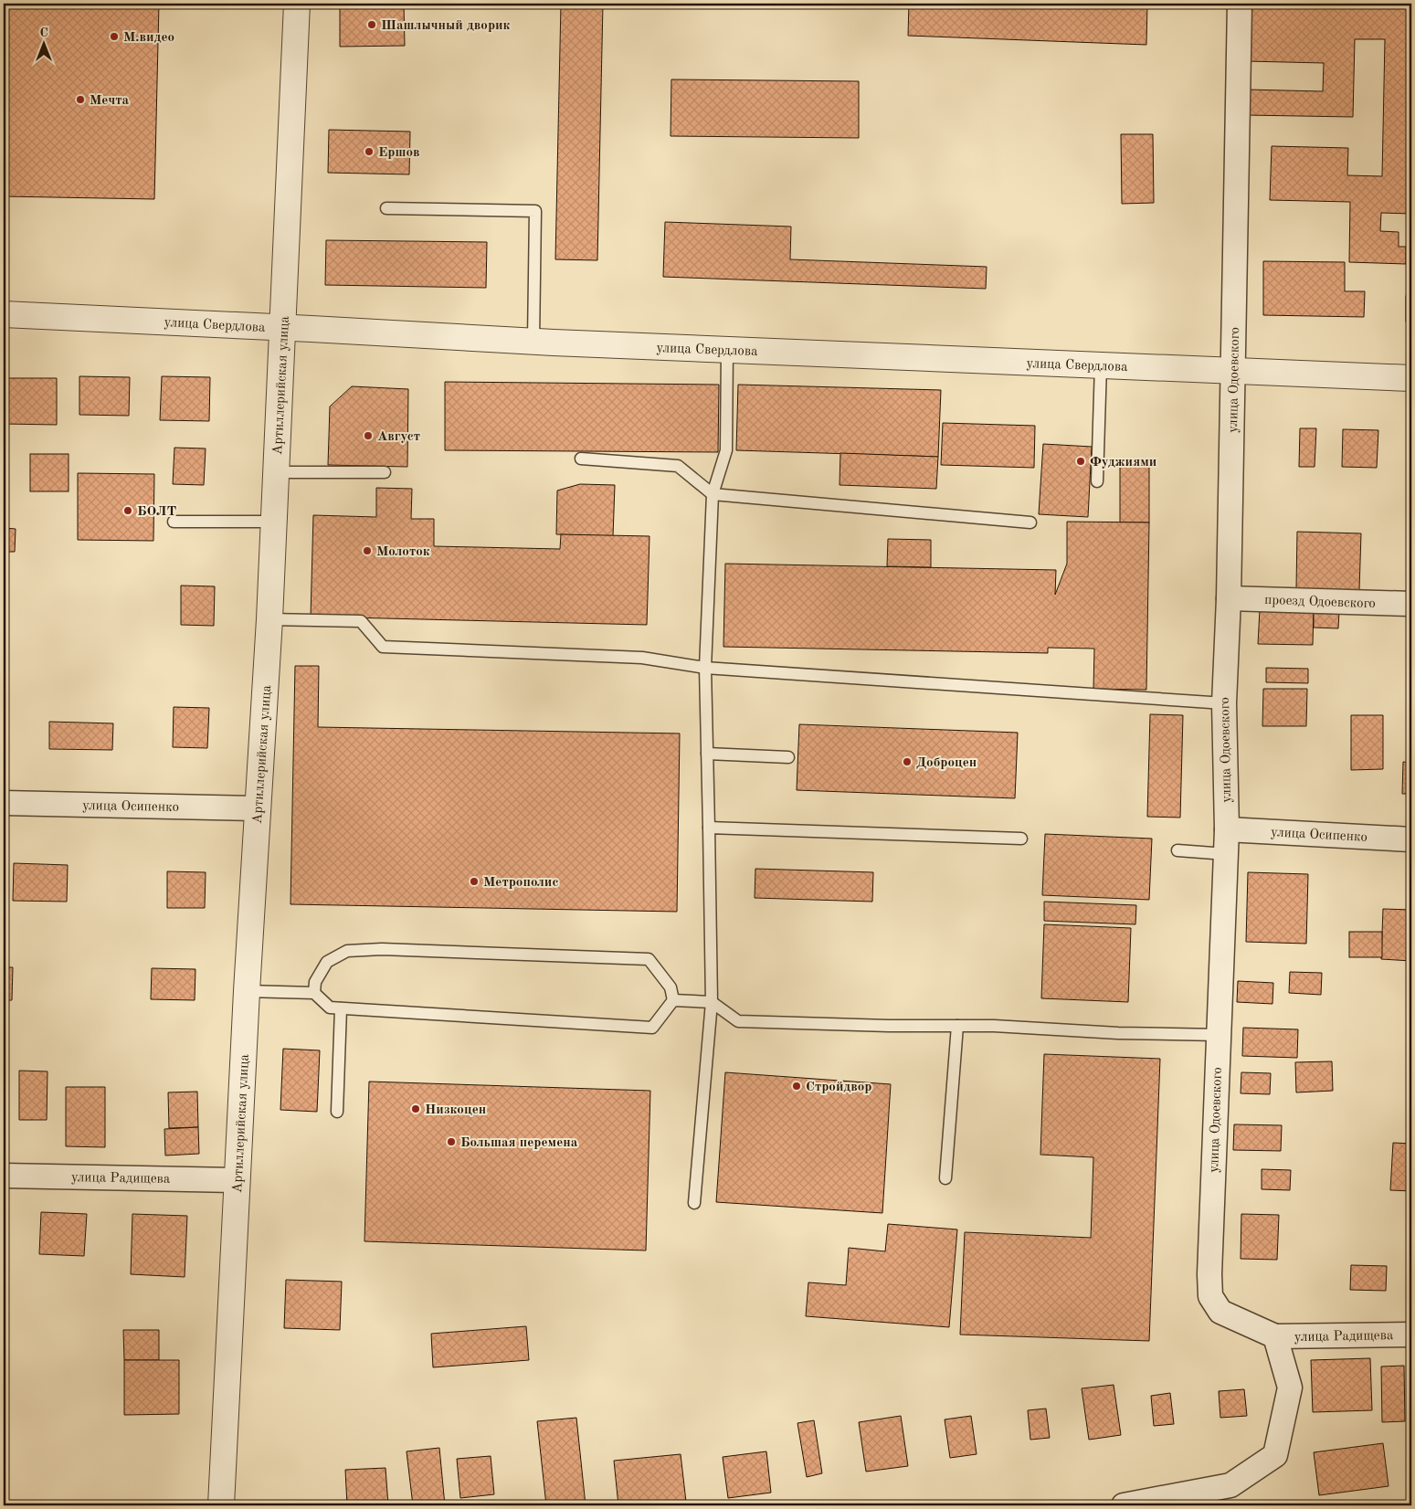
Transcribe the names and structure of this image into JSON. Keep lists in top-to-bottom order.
{
  "streets": {
    "street": [
      "улица Свердлова",
      "улица Одоевского",
      "Артиллерийская улица",
      "проезд Одоевского",
      "улица Осипенко",
      "улица Радищева"
    ]
  },
  "crossings": [
    ["улица Свердлова", "улица Одоевского"],
    ["улица Свердлова", "Артиллерийская улица"],
    ["улица Одоевского", "проезд Одоевского"],
    ["улица Одоевского", "улица Осипенко"],
    ["улица Одоевского", "улица Радищева"],
    ["Артиллерийская улица", "улица Осипенко"],
    ["Артиллерийская улица", "улица Радищева"]
  ],
  "places": [
    "Шашлычный дворик",
    "М.видео",
    "Мечта",
    "Ершов",
    "Август",
    "Фуджиями",
    "БОЛТ",
    "Молоток",
    "Доброцен",
    "Метрополис",
    "Стройдвор",
    "Низкоцен",
    "Большая перемена"
  ],
  "north": "top"
}
